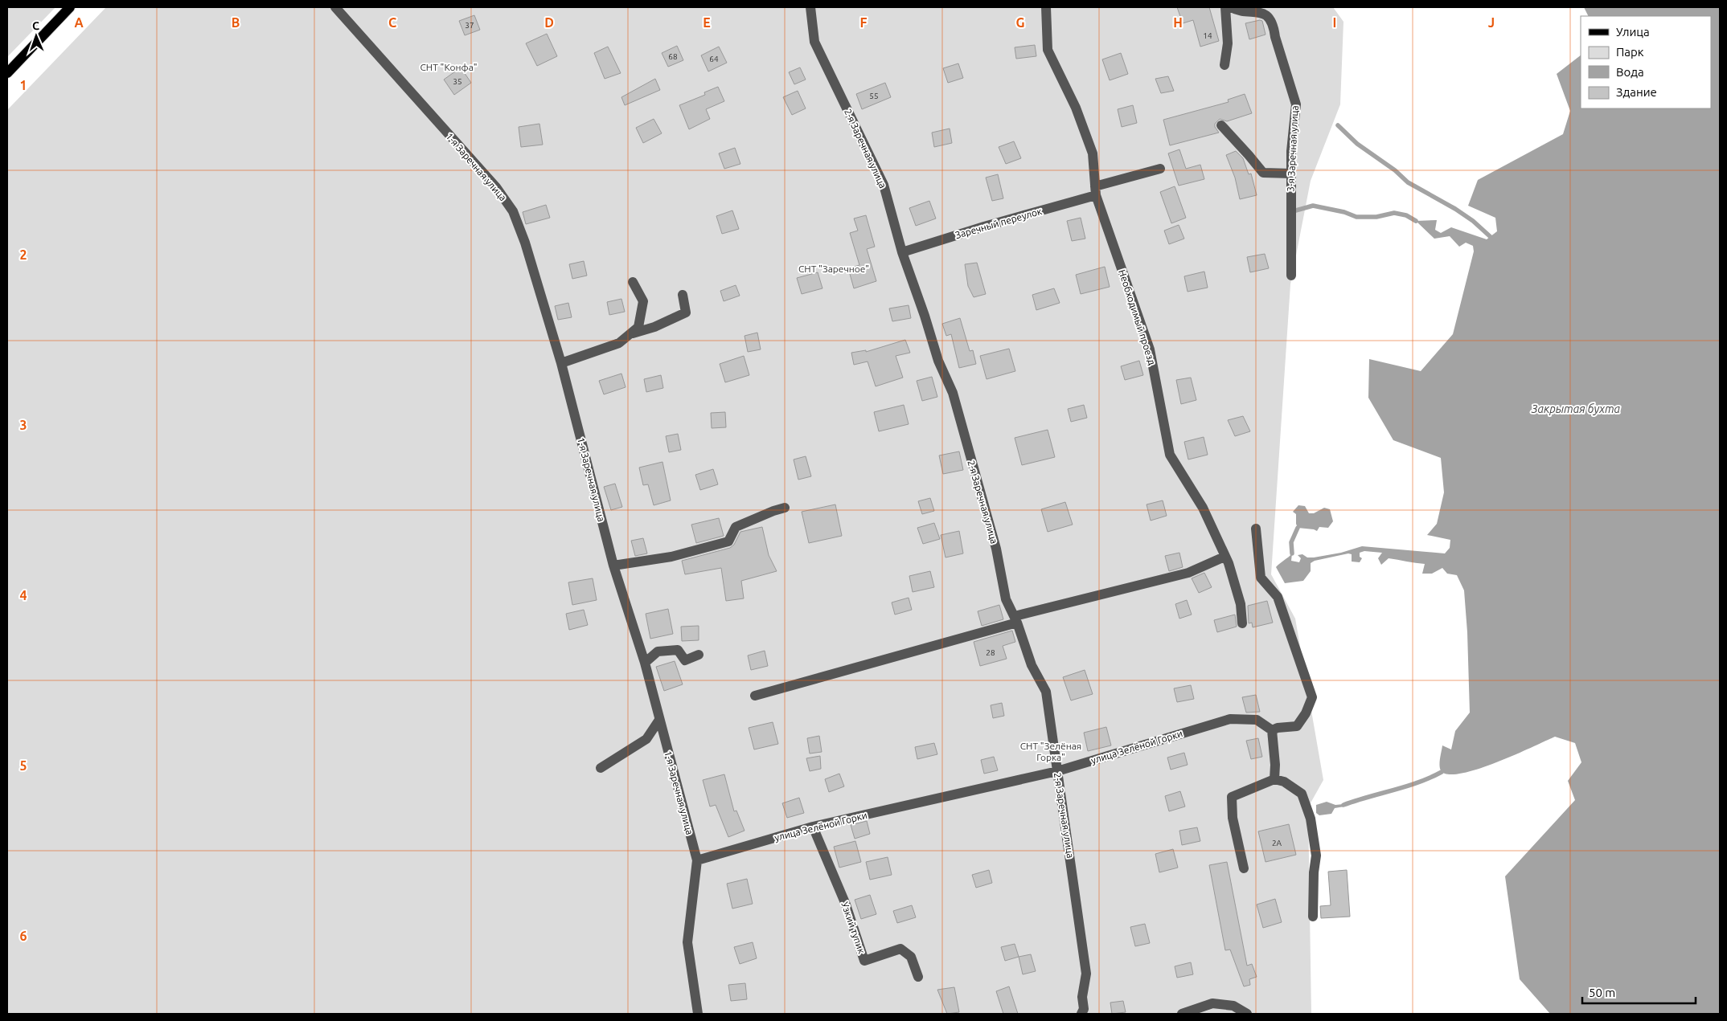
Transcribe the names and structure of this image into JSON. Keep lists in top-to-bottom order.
{
  "streets": {
    "street": [
      "2-я Заречная улица",
      "3-я Заречная улица",
      "1-я Заречная улица",
      "Заречный переулок",
      "Необходимый проезд",
      "улица Зелёной Горки",
      "Узкий тупик"
    ]
  },
  "crossings": [
    ["2-я Заречная улица", "Заречный переулок"],
    ["2-я Заречная улица", "улица Зелёной Горки"],
    ["1-я Заречная улица", "улица Зелёной Горки"],
    ["Заречный переулок", "Необходимый проезд"],
    ["улица Зелёной Горки", "Узкий тупик"]
  ],
  "water": ["Закрытая бухта"],
  "parks": ["СНТ \"Конфа\"", "СНТ \"Заречное\"", "СНТ \"Зелёная Горка\""],
  "house_numbers": [
    "37",
    "14",
    "68",
    "64",
    "35",
    "55",
    "28",
    "2А"
  ],
  "legend": [
    "Улица",
    "Парк",
    "Вода",
    "Здание"
  ],
  "scale_bar": "50 m",
  "north": "top",
  "grid": {
    "columns": [
      "A",
      "B",
      "C",
      "D",
      "E",
      "F",
      "G",
      "H",
      "I",
      "J"
    ],
    "rows": [
      "1",
      "2",
      "3",
      "4",
      "5",
      "6"
    ]
  }
}
